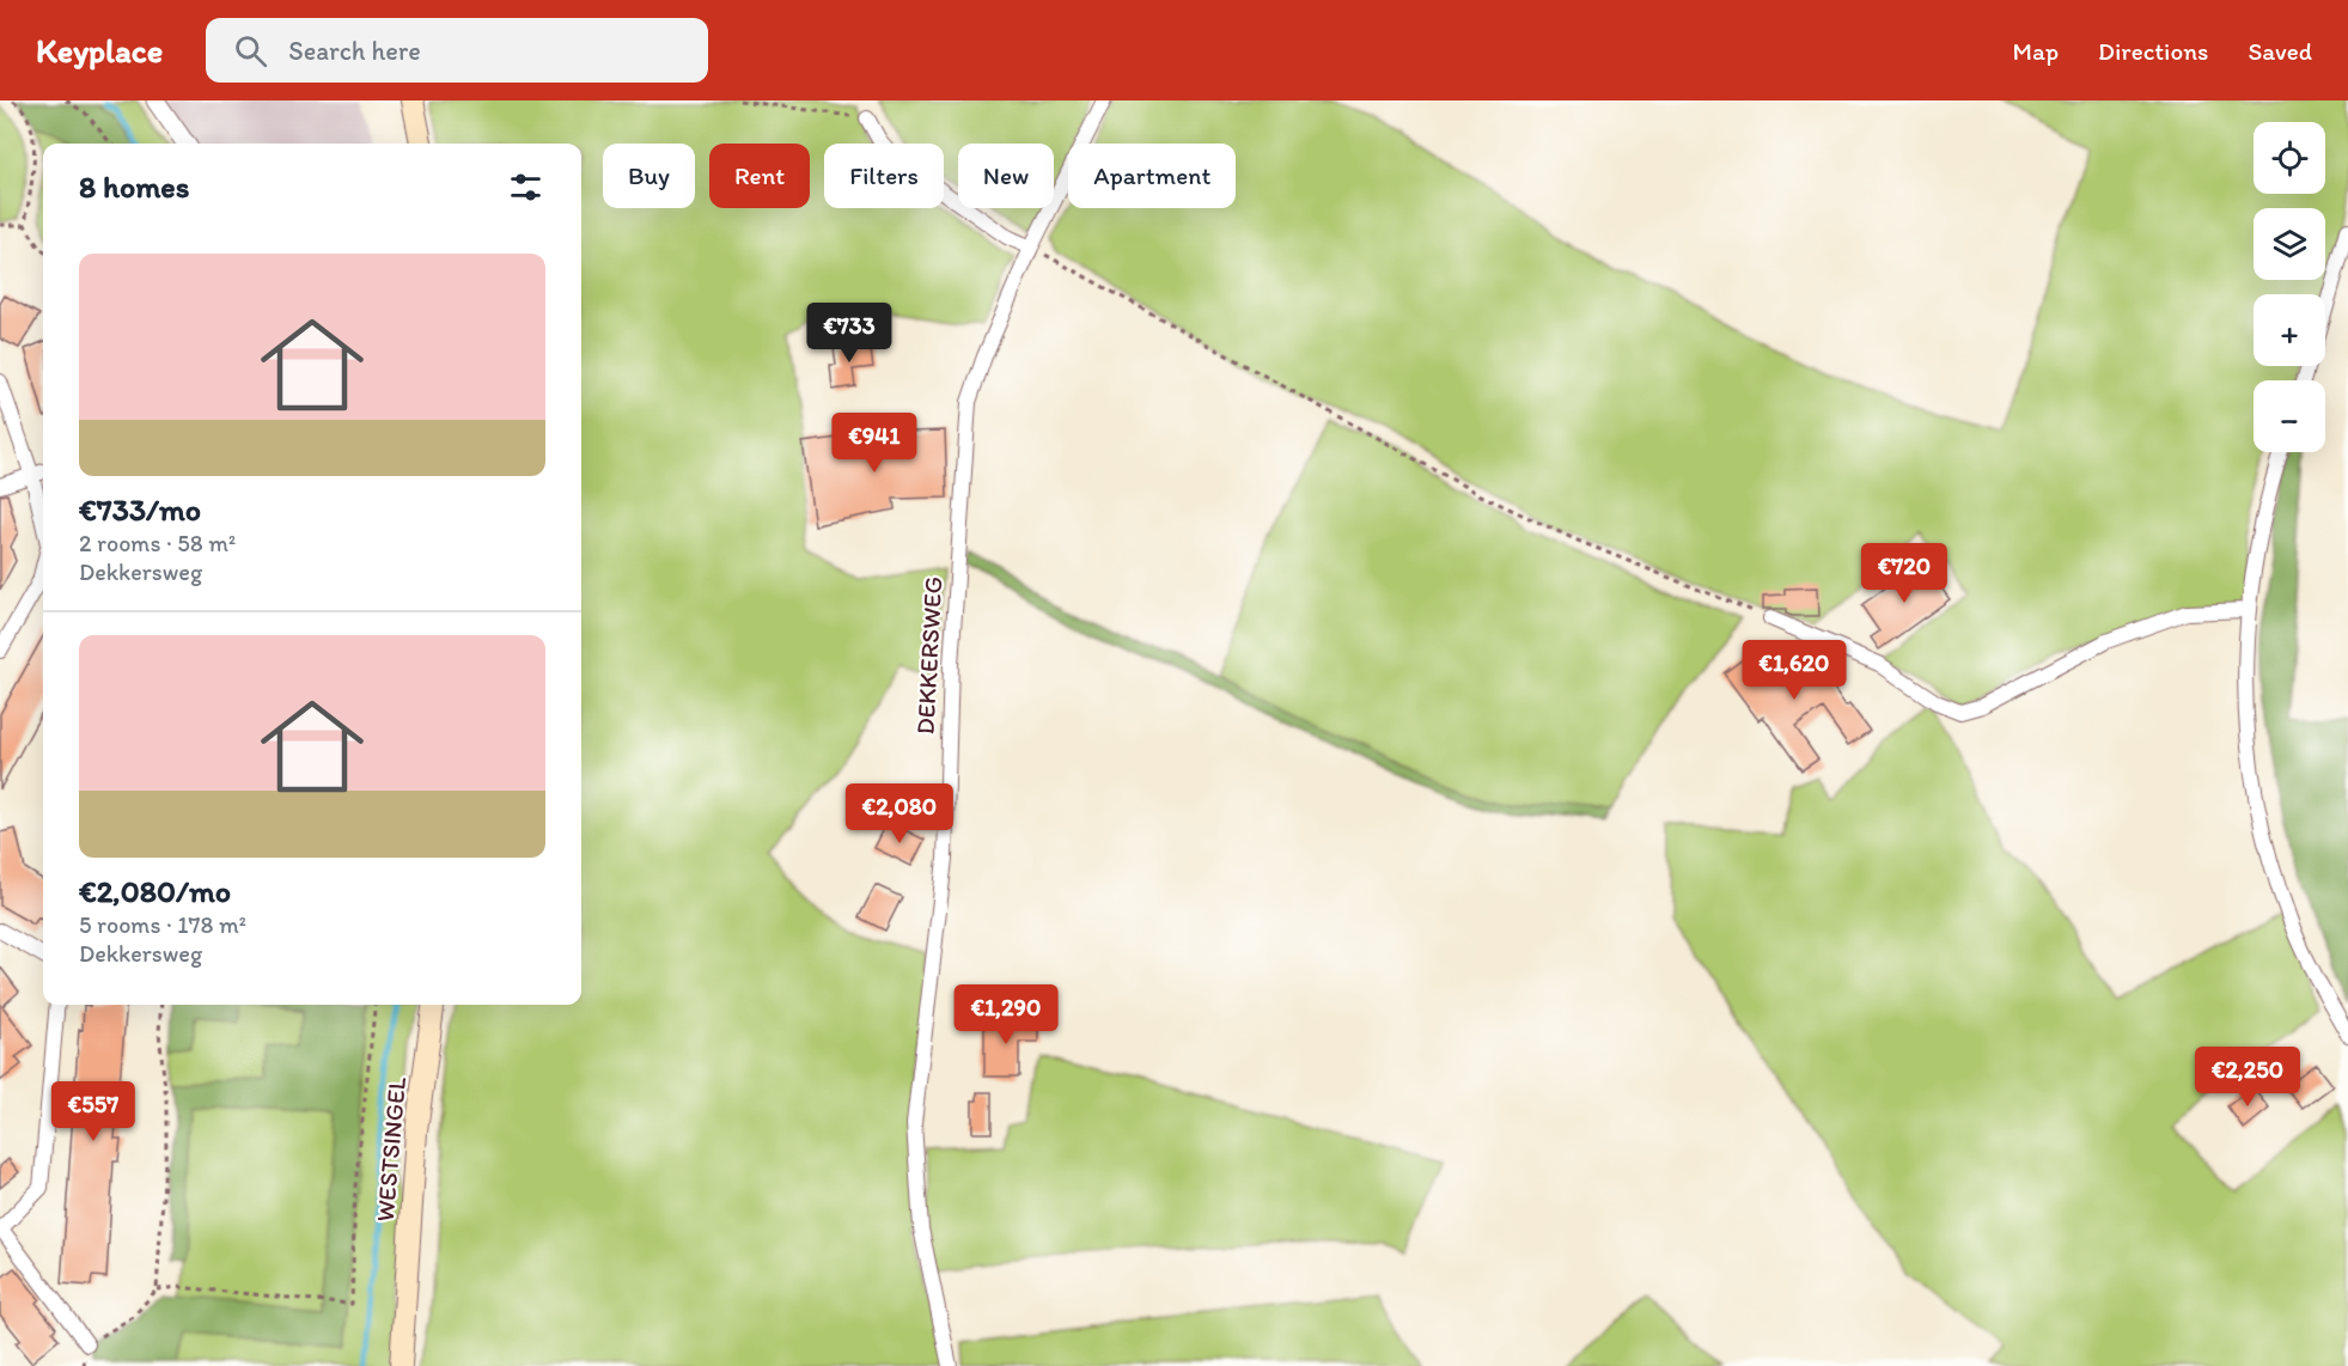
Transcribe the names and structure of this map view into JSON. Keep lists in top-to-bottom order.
{
  "streets": {
    "main road": ["WESTSINGEL"],
    "street": ["DEKKERSWEG"]
  },
  "page": {
    "header": "Keyplace",
    "search": "Search here",
    "nav": ["Map", "Directions", "Saved"],
    "map_buttons": ["+", "−"],
    "chip": [
      "Buy",
      "Rent",
      "Filters",
      "New",
      "Apartment"
    ],
    "heading": "8 homes",
    "list": [
      {
        "name": "€733/mo",
        "note": "2 rooms · 58 m² · Dekkersweg"
      },
      {
        "name": "€2,080/mo",
        "note": "5 rooms · 178 m² · Dekkersweg"
      }
    ],
    "price": [
      "€733",
      "€941",
      "€720",
      "€1,620",
      "€2,080",
      "€1,290",
      "€2,250",
      "€557"
    ]
  }
}
